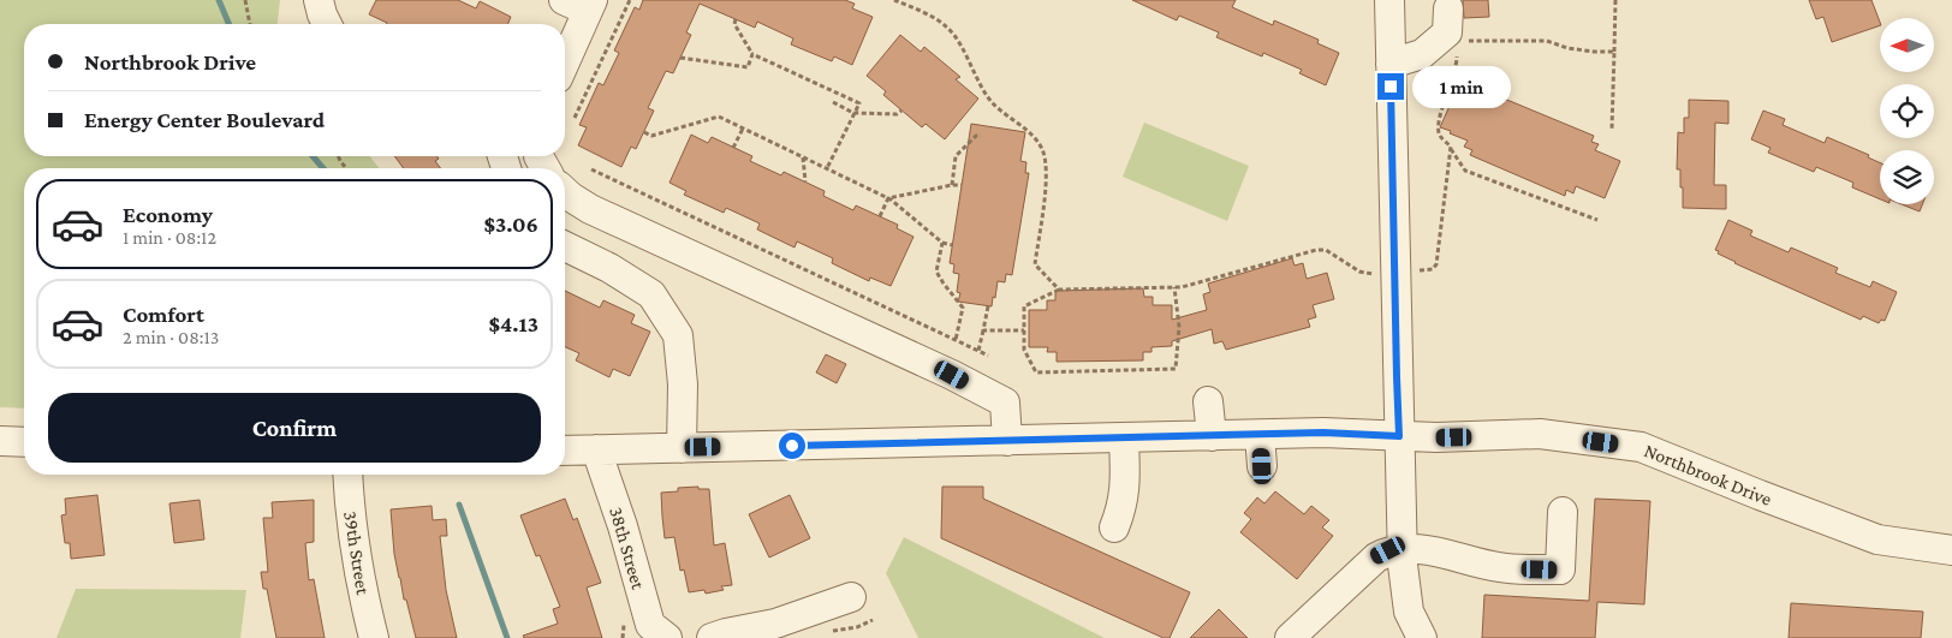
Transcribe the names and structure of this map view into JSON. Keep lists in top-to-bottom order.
{
  "streets": {
    "street": ["Northbrook Drive", "38th Street", "39th Street"]
  },
  "crossings": [
    ["Northbrook Drive", "38th Street"]
  ],
  "north": "left",
  "page": {
    "banner": ["Northbrook Drive", "Energy Center Boulevard"],
    "bubble": "1 min",
    "list": [
      {
        "name": "Economy",
        "note": "1 min · 08:12",
        "value": "$3.06"
      },
      {
        "name": "Comfort",
        "note": "2 min · 08:13",
        "value": "$4.13"
      }
    ],
    "buttons": "Confirm"
  }
}
